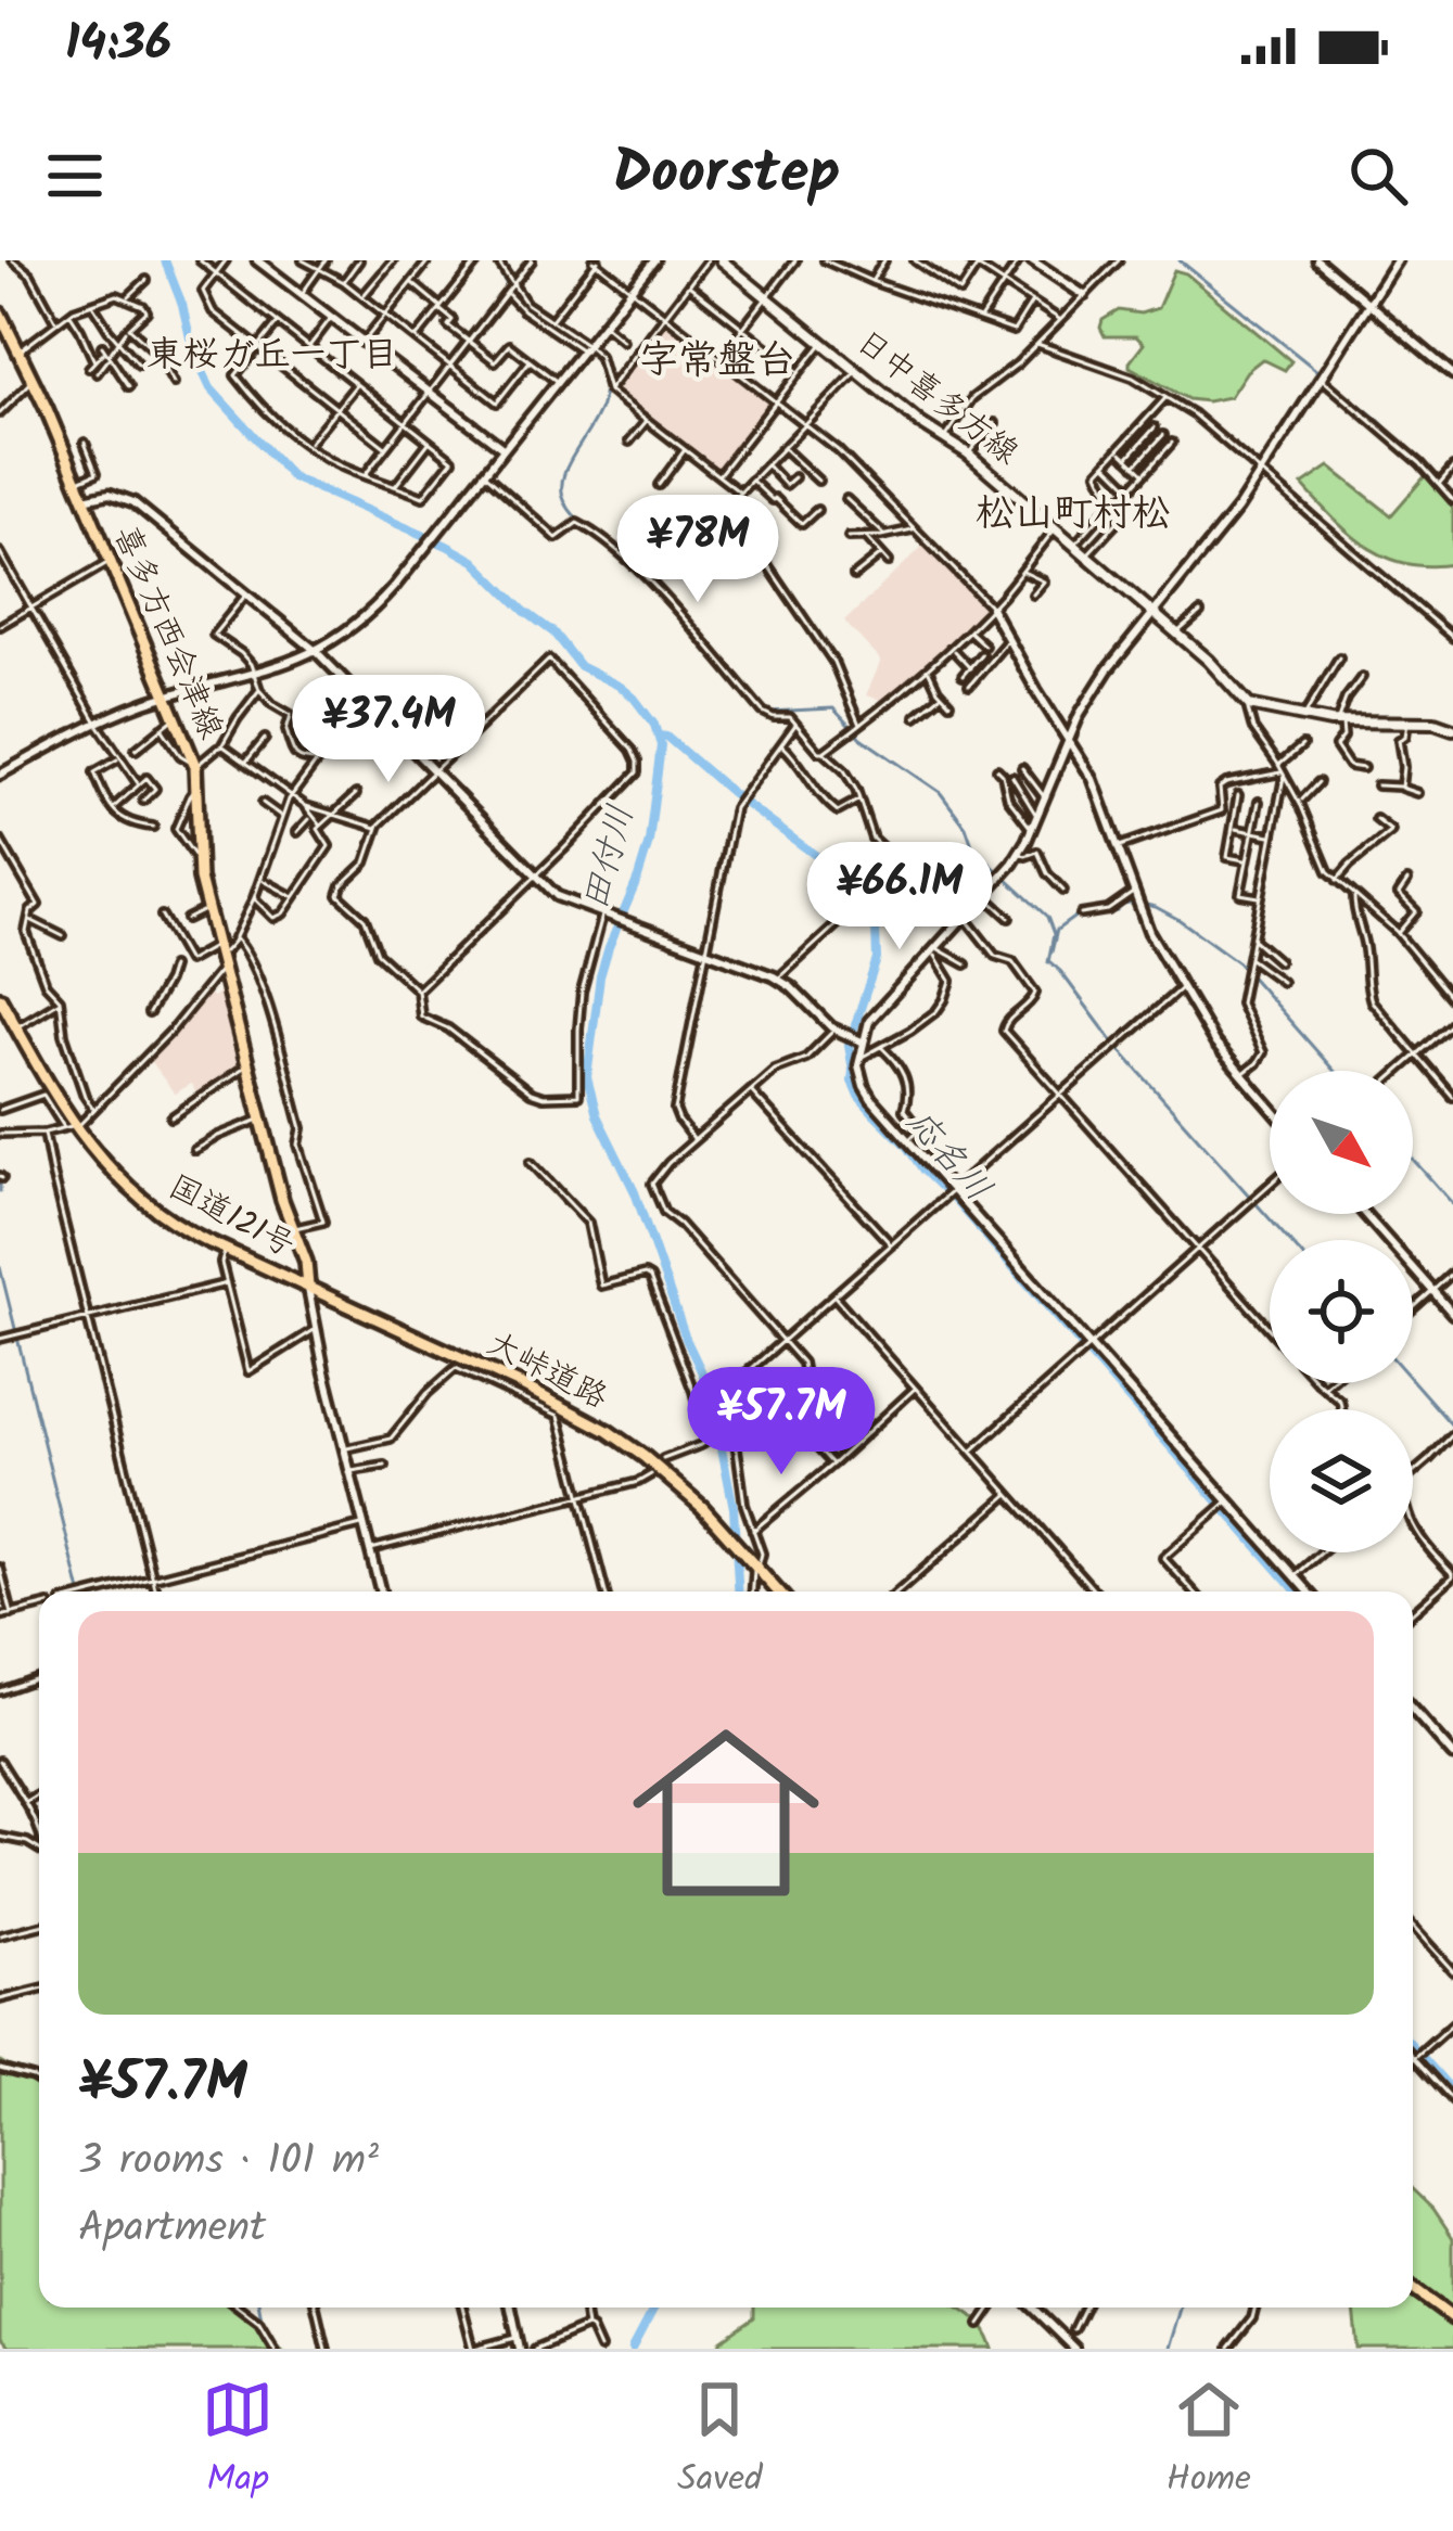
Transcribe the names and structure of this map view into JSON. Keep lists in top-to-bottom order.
{
  "streets": {
    "main road": [
      "日中喜多方線",
      "喜多方西会津線",
      "国道121号",
      "大峠道路"
    ]
  },
  "crossings": [
    ["喜多方西会津線", "国道121号"],
    ["喜多方西会津線", "大峠道路"],
    ["国道121号", "大峠道路"]
  ],
  "districts": ["東桜ガ丘一丁目", "字常盤台", "松山町村松"],
  "water": ["田付川", "応名川"],
  "north": "bottom right",
  "page": {
    "status": "14:36",
    "header": "Doorstep",
    "price": [
      "¥78M",
      "¥37.4M",
      "¥66.1M",
      "¥57.7M"
    ],
    "list": [
      {
        "name": "¥57.7M",
        "note": "3 rooms · 101 m² · Apartment"
      }
    ],
    "tabs": ["Map", "Saved", "Home"]
  }
}
